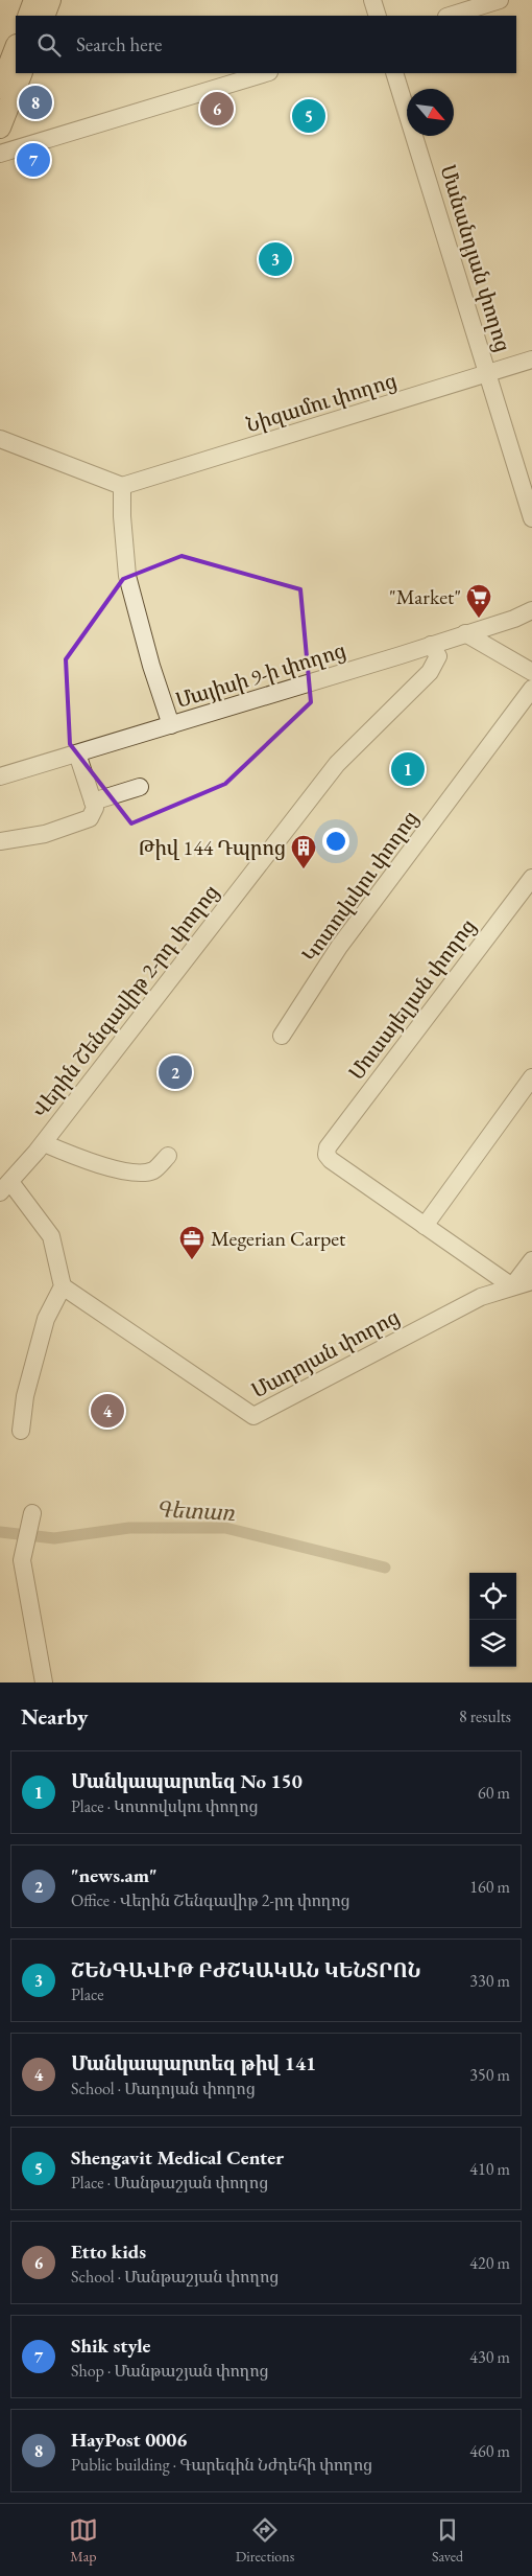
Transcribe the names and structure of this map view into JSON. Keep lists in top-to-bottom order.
{
  "streets": {
    "street": [
      "Մանանդյան փողոց",
      "Նիզամու փողոց",
      "Մայիսի 9-ի փողոց",
      "Կոտովսկու փողոց",
      "Մուսայելյան փողոց",
      "Վերին Շենգավիթ 2-րդ փողոց",
      "Մադոյան փողոց"
    ]
  },
  "crossings": [
    ["Մանանդյան փողոց", "Նիզամու փողոց"],
    ["Մայիսի 9-ի փողոց", "Վերին Շենգավիթ 2-րդ փողոց"]
  ],
  "water": ["Գետառ"],
  "places": {
    "supermarket": ["\"Market\""],
    "building": ["Թիվ 144 Դպրոց"],
    "office": ["Megerian Carpet"]
  },
  "north": "bottom right",
  "page": {
    "search": "Search here",
    "pins": [
      "8",
      "6",
      "5",
      "7",
      "3",
      "1",
      "2",
      "4"
    ],
    "heading": ["Nearby", "8 results"],
    "list": [
      {
        "mark": "1",
        "name": "Մանկապարտեզ No 150",
        "note": "Place · Կոտովսկու փողոց",
        "value": "60 m"
      },
      {
        "mark": "2",
        "name": "\"news.am\"",
        "note": "Office · Վերին Շենգավիթ 2-րդ փողոց",
        "value": "160 m"
      },
      {
        "mark": "3",
        "name": "ՇԵՆԳԱՎԻԹ ԲԺՇԿԱԿԱՆ ԿԵՆՏՐՈՆ",
        "note": "Place",
        "value": "330 m"
      },
      {
        "mark": "4",
        "name": "Մանկապարտեզ թիվ 141",
        "note": "School · Մադոյան փողոց",
        "value": "350 m"
      },
      {
        "mark": "5",
        "name": "Shengavit Medical Center",
        "note": "Place · Մանթաշյան փողոց",
        "value": "410 m"
      },
      {
        "mark": "6",
        "name": "Etto kids",
        "note": "School · Մանթաշյան փողոց",
        "value": "420 m"
      },
      {
        "mark": "7",
        "name": "Shik style",
        "note": "Shop · Մանթաշյան փողոց",
        "value": "430 m"
      },
      {
        "mark": "8",
        "name": "HayPost 0006",
        "note": "Public building · Գարեգին Նժդեհի փողոց",
        "value": "460 m"
      }
    ],
    "nav": ["Map", "Directions", "Saved"]
  }
}
